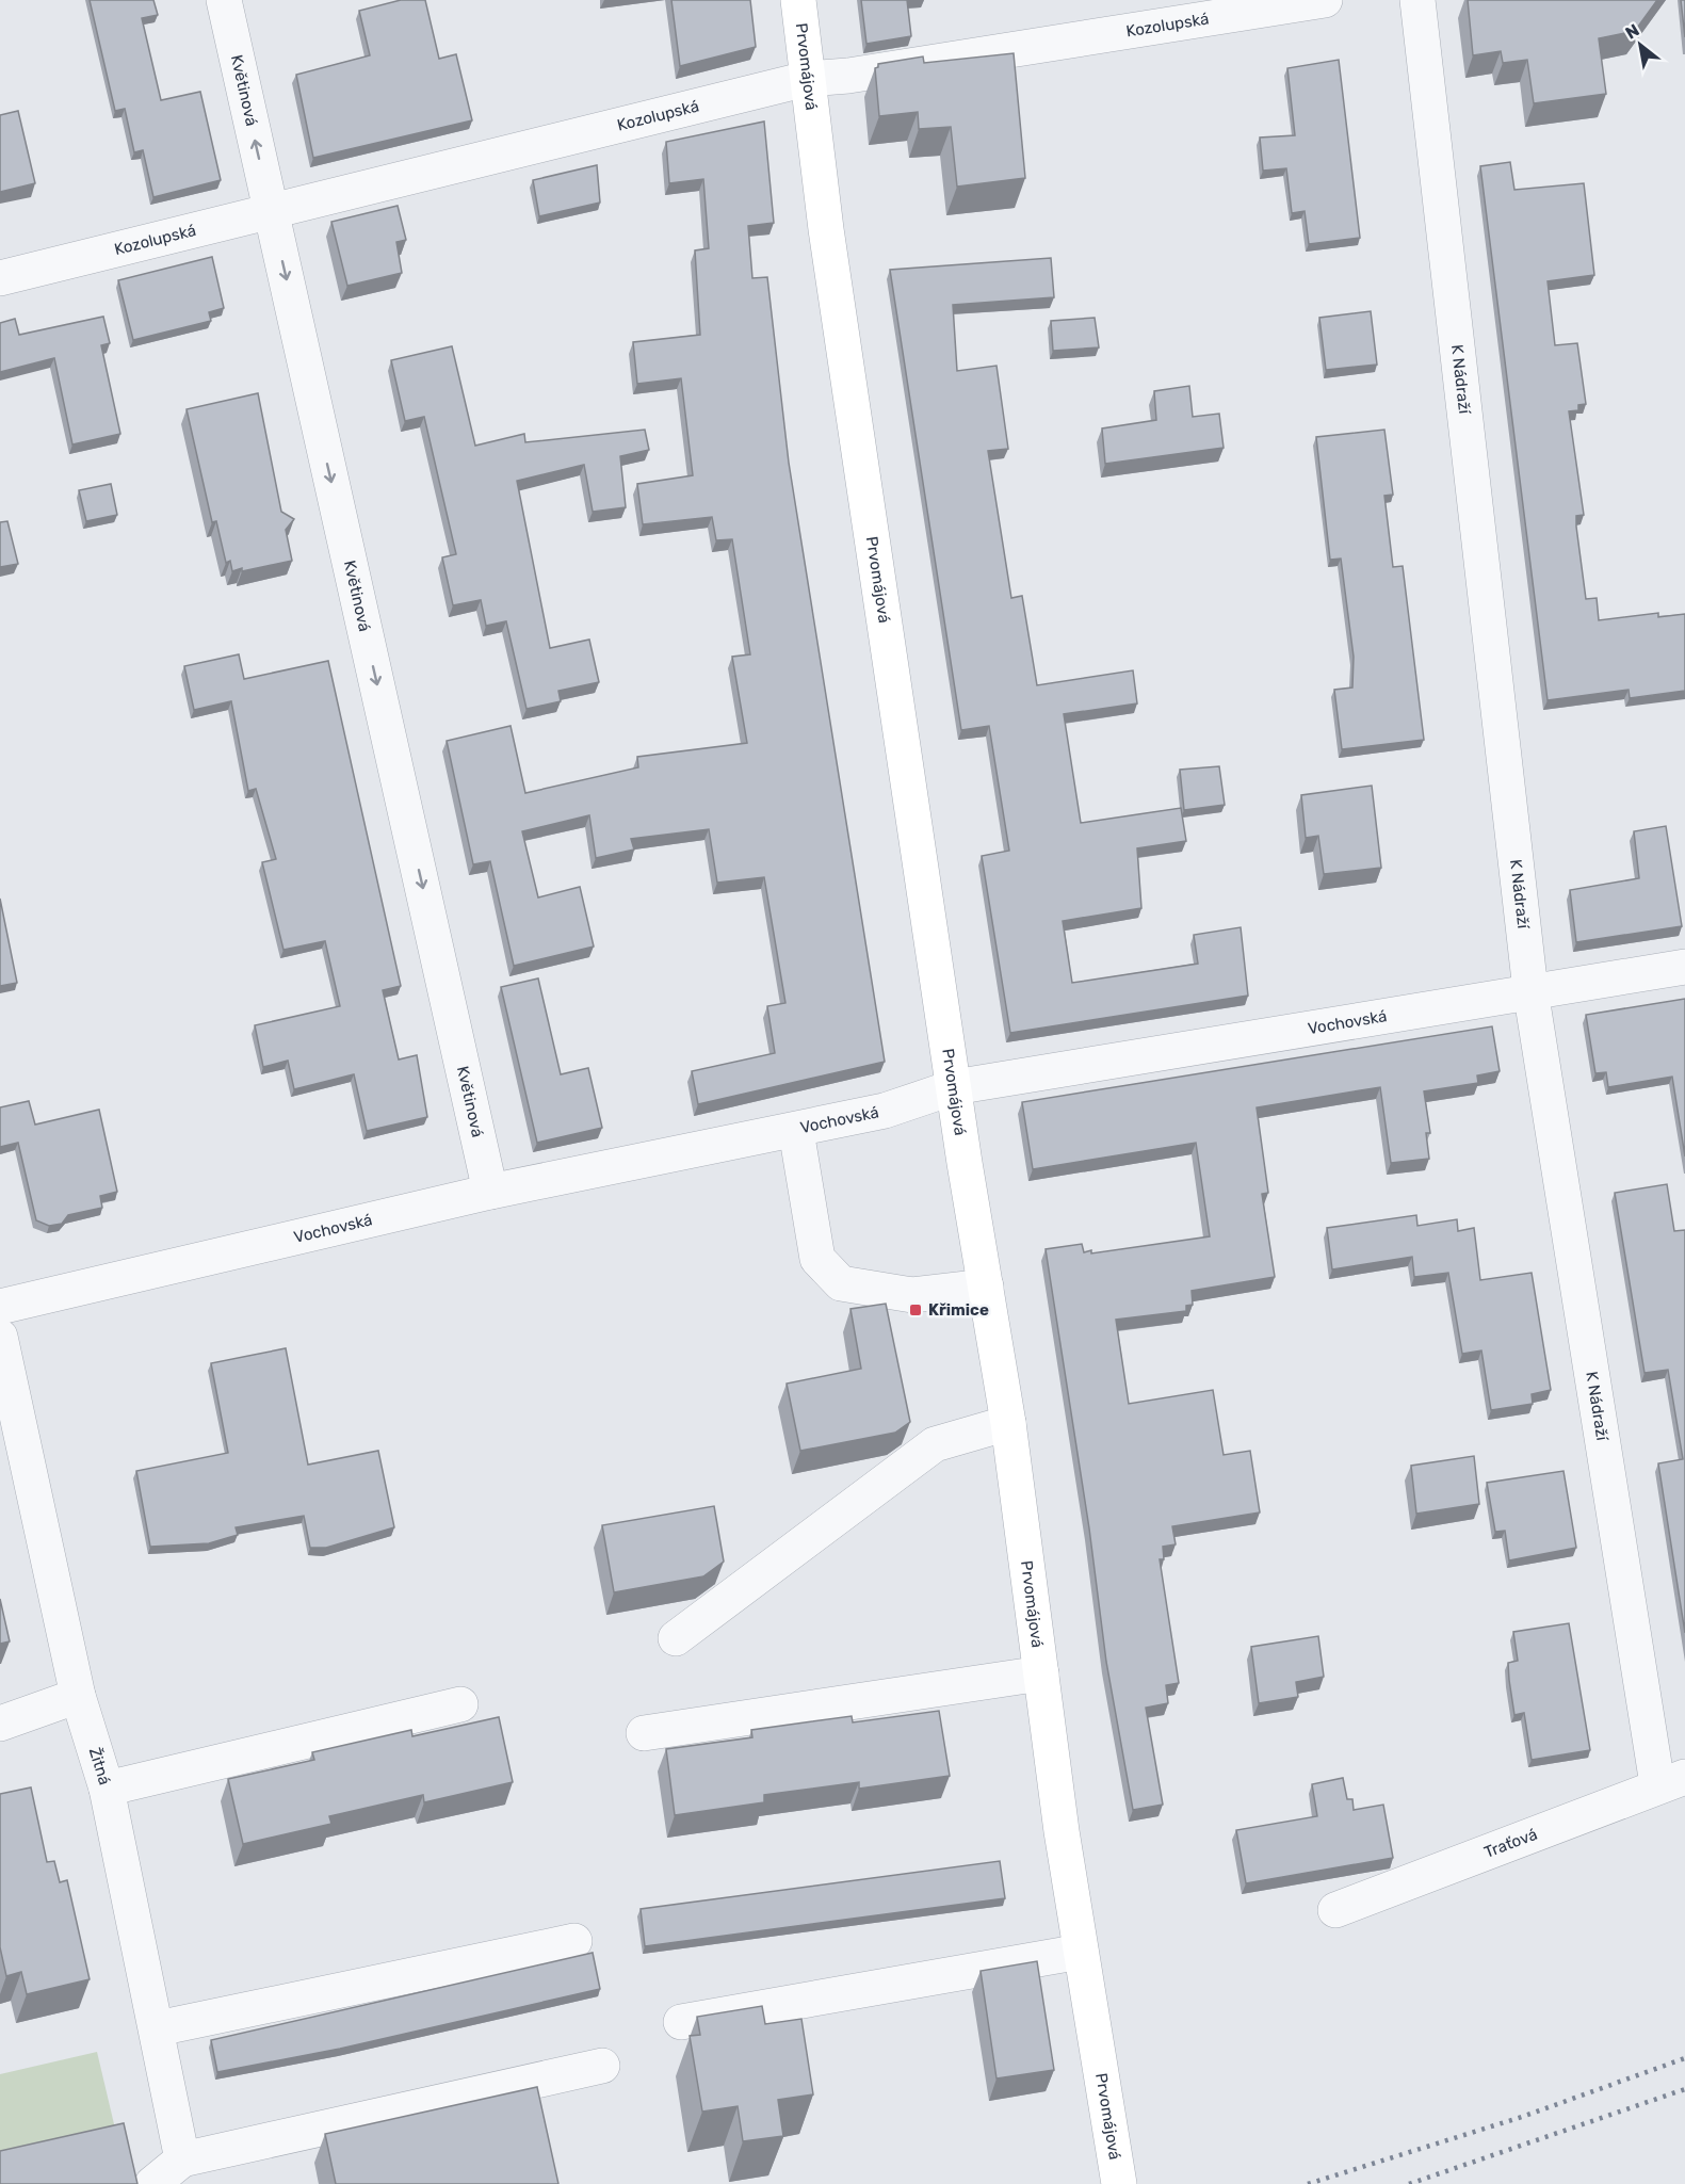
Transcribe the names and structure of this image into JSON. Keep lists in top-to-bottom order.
{
  "streets": {
    "street": [
      "Kozolupská",
      "Prvomájová",
      "Květinová",
      "K Nádraží",
      "Vochovská",
      "Žitná",
      "Traťová"
    ]
  },
  "crossings": [
    ["Kozolupská", "Prvomájová"],
    ["Kozolupská", "Květinová"],
    ["Prvomájová", "Vochovská"],
    ["Květinová", "Vochovská"],
    ["K Nádraží", "Vochovská"],
    ["K Nádraží", "Traťová"]
  ],
  "places": {
    "transit": ["Křimice"]
  },
  "north": "top left"
}
